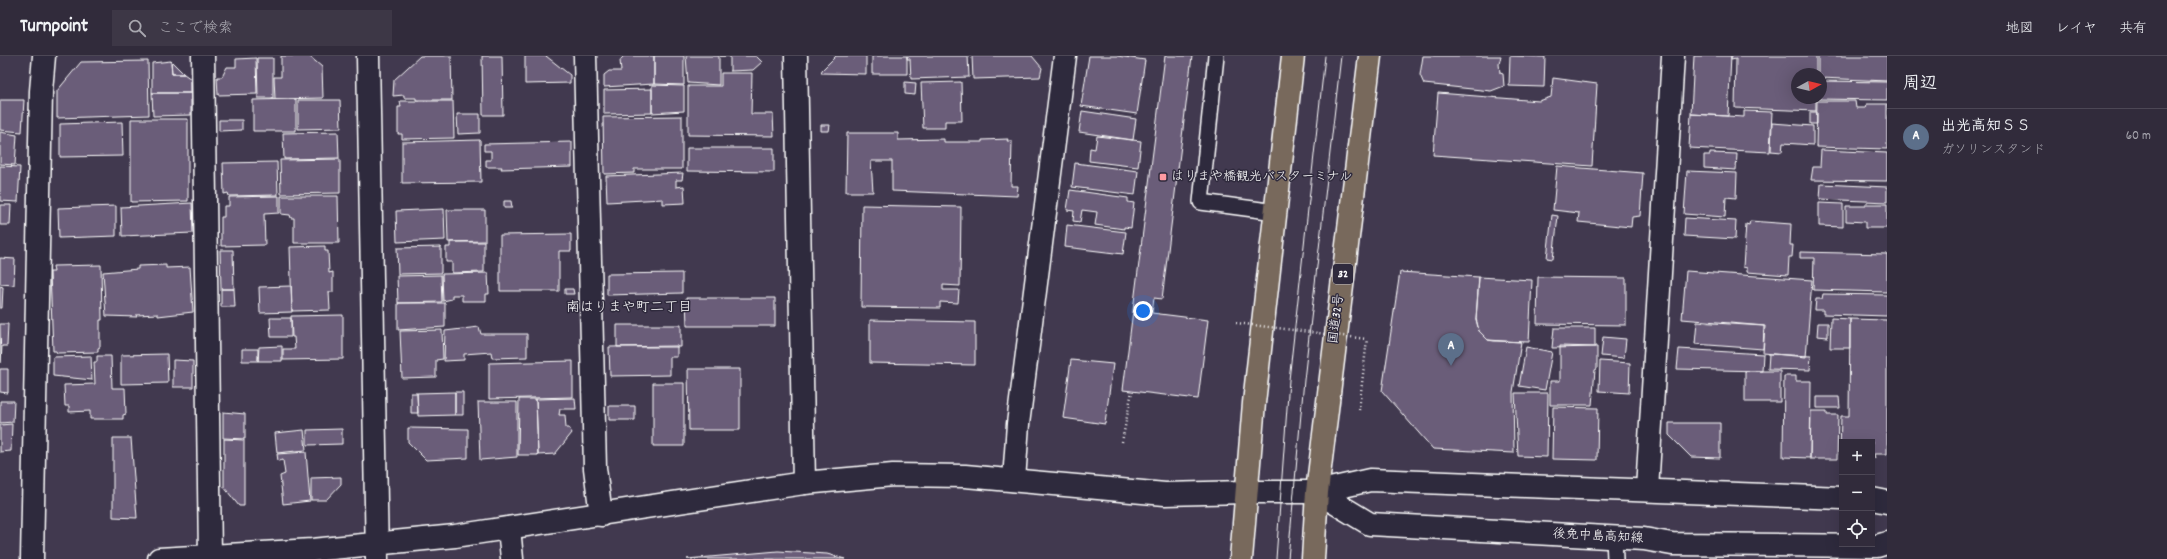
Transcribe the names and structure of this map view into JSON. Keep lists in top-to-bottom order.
{
  "streets": {
    "highway": ["32", "国道32号"],
    "street": ["後免中島高知線"]
  },
  "crossings": [
    ["国道32号", "後免中島高知線"]
  ],
  "districts": ["南はりまや町二丁目"],
  "places": {
    "transit": ["はりまや橋観光バスターミナル"]
  },
  "north": "right",
  "page": {
    "header": "Turnpoint",
    "search": "ここで検索",
    "nav": ["地図", "レイヤ", "共有"],
    "heading": "周辺",
    "list": [
      {
        "mark": "A",
        "name": "出光高知ＳＳ",
        "note": "ガソリンスタンド",
        "value": "60 m"
      }
    ],
    "pins": "A",
    "map_buttons": ["+", "−"]
  }
}
